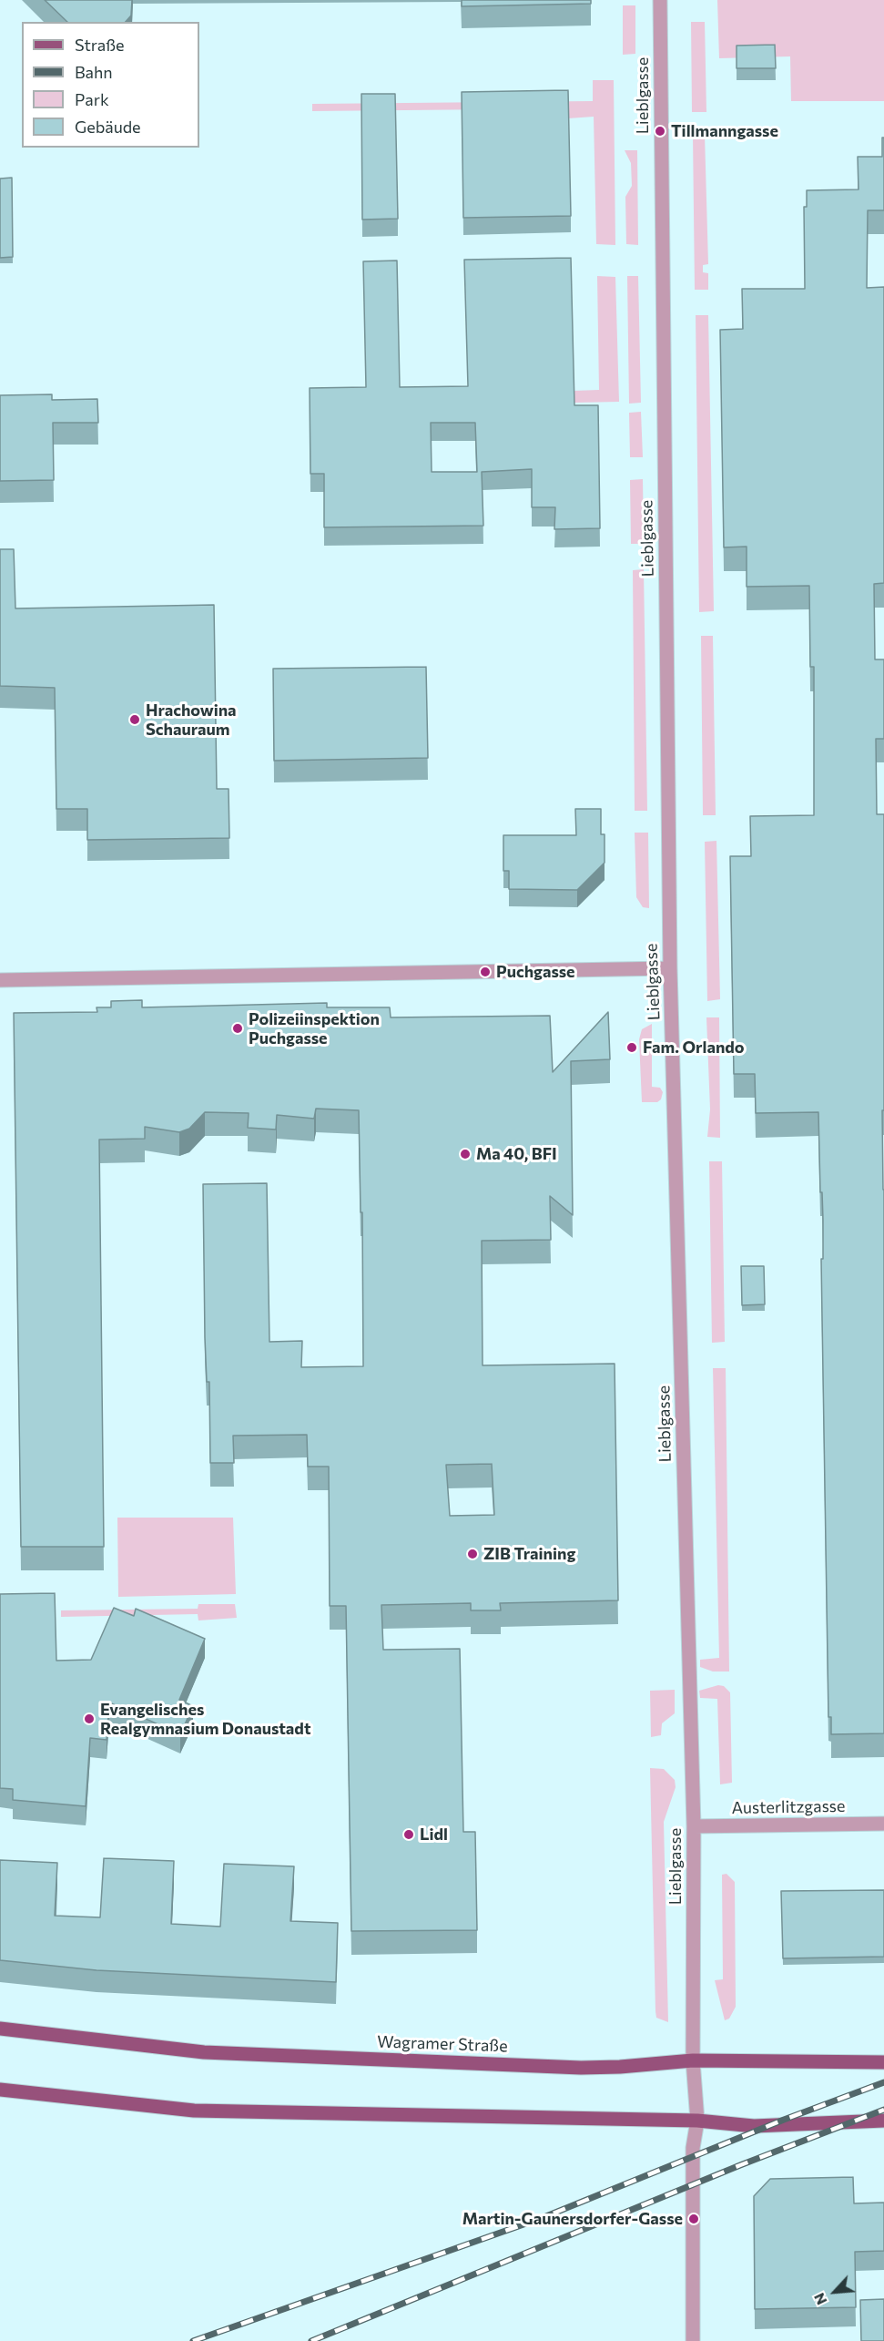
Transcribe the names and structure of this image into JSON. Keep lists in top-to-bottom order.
{
  "streets": {
    "main road": ["Wagramer Straße"],
    "street": ["Lieblgasse", "Austerlitzgasse"]
  },
  "crossings": [
    ["Lieblgasse", "Austerlitzgasse"],
    ["Lieblgasse", "Wagramer Straße"]
  ],
  "places": [
    "Tillmanngasse",
    "Hrachowina Schauraum",
    "Puchgasse",
    "Polizeiinspektion Puchgasse",
    "Fam. Orlando",
    "Ma 40, BFI",
    "ZIB Training",
    "Evangelisches Realgymnasium Donaustadt",
    "Lidl",
    "Martin-Gaunersdorfer-Gasse"
  ],
  "legend": [
    "Straße",
    "Bahn",
    "Park",
    "Gebäude"
  ],
  "north": "bottom left"
}
